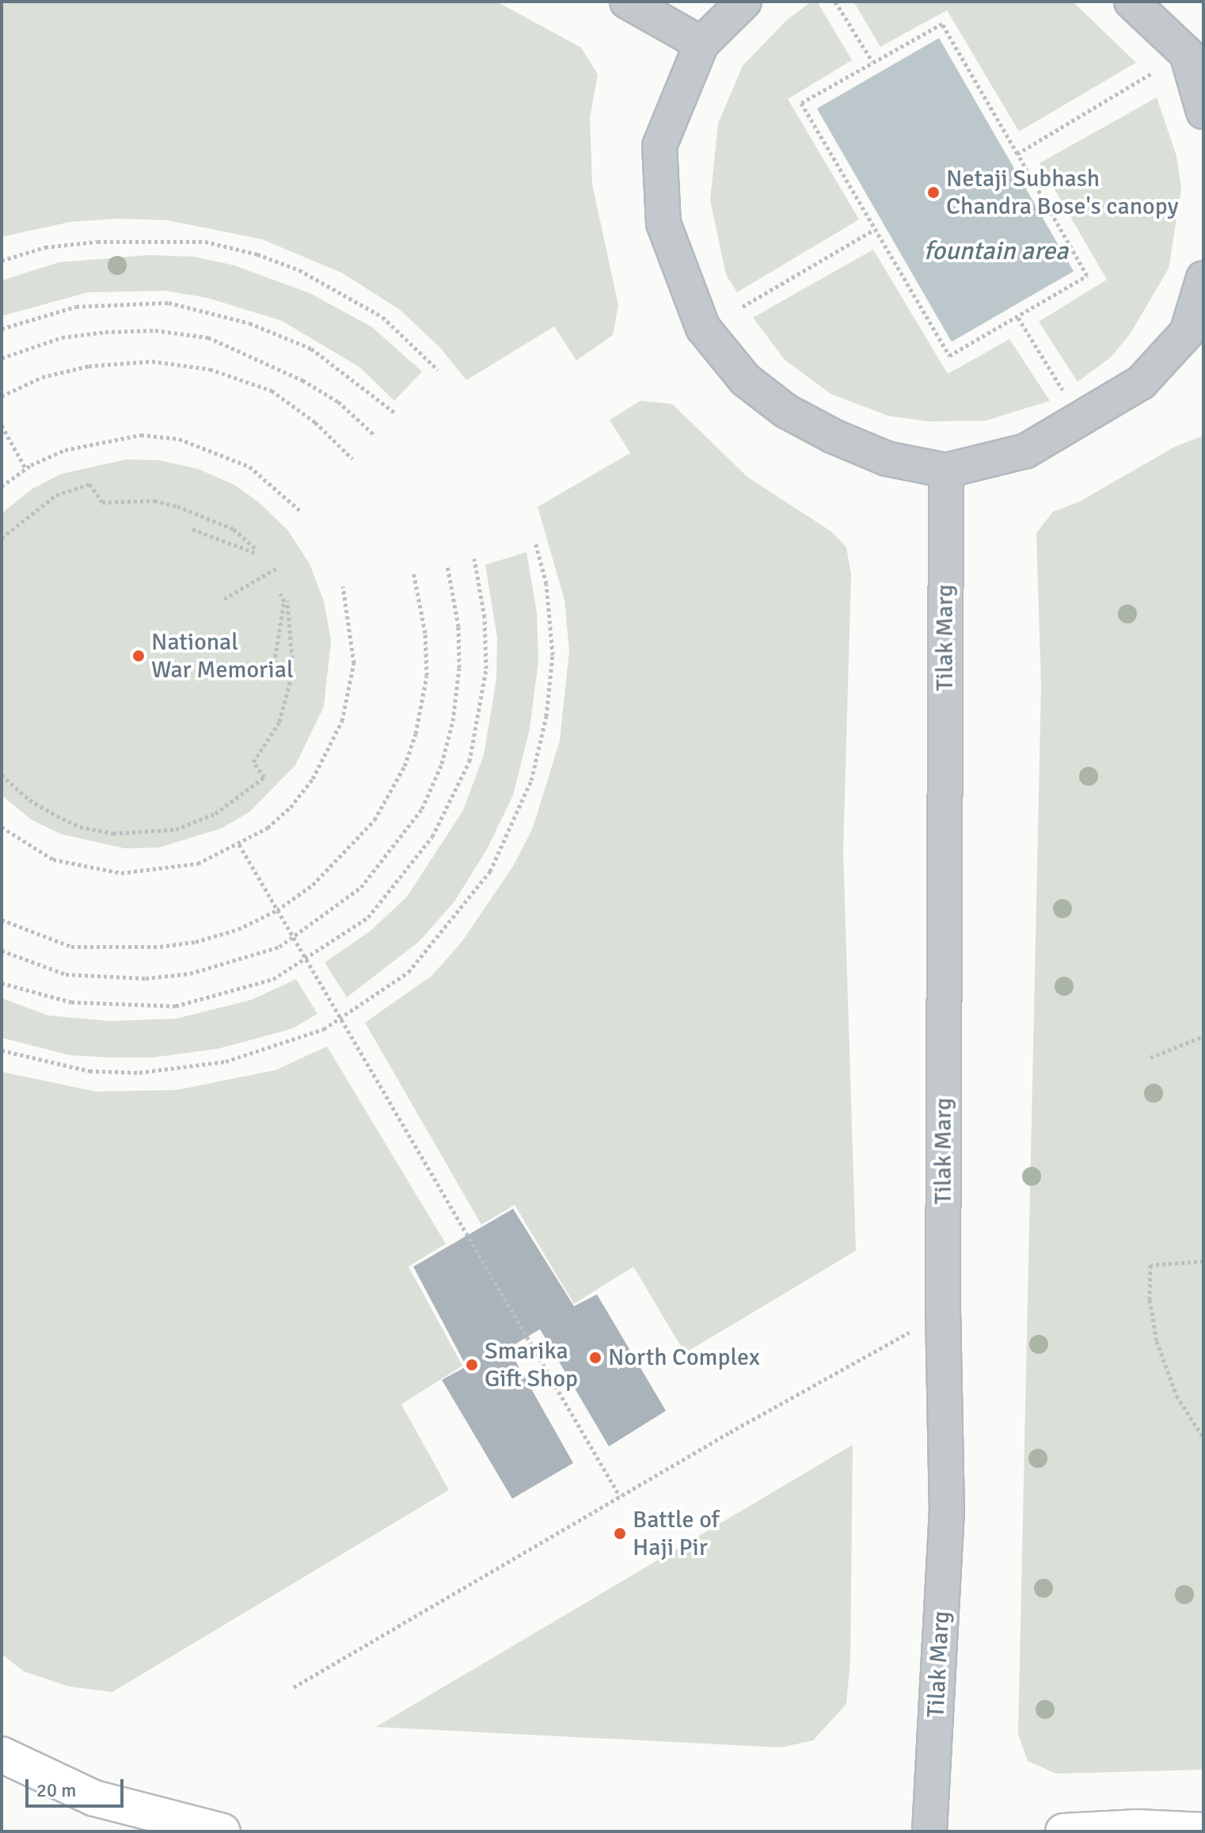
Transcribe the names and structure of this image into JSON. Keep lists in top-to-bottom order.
{
  "streets": {
    "street": ["Tilak Marg"]
  },
  "water": ["fountain area"],
  "places": [
    "Netaji Subhash Chandra Bose's canopy",
    "National War Memorial",
    "North Complex",
    "Smarika Gift Shop",
    "Battle of Haji Pir"
  ],
  "scale_bar": "20 m"
}
